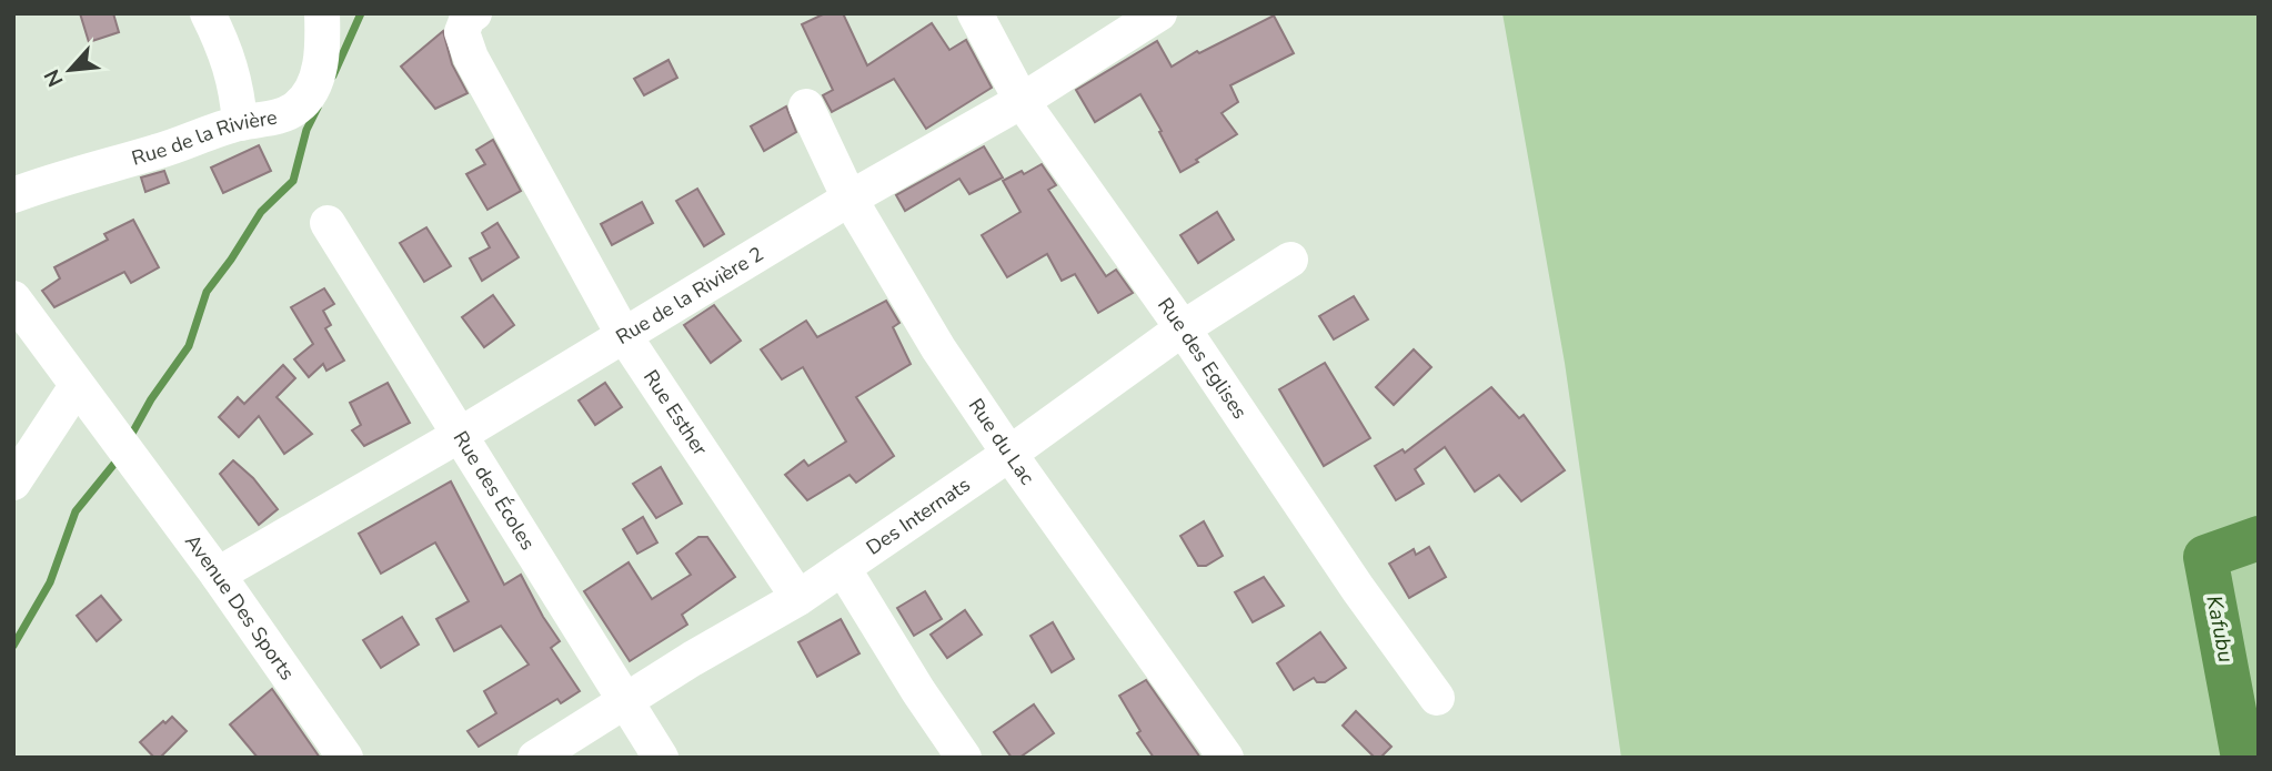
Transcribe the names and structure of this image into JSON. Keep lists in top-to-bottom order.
{
  "streets": {
    "street": [
      "Rue de la Rivière",
      "Rue de la Rivière 2",
      "Rue des Eglises",
      "Rue Esther",
      "Rue du Lac",
      "Rue des Écoles",
      "Des Internats",
      "Avenue Des Sports"
    ]
  },
  "crossings": [
    ["Rue de la Rivière 2", "Rue des Eglises"],
    ["Rue de la Rivière 2", "Rue Esther"],
    ["Rue de la Rivière 2", "Rue du Lac"],
    ["Rue de la Rivière 2", "Rue des Écoles"],
    ["Rue de la Rivière 2", "Avenue Des Sports"],
    ["Rue des Eglises", "Des Internats"],
    ["Rue Esther", "Des Internats"],
    ["Rue du Lac", "Des Internats"],
    ["Rue des Écoles", "Des Internats"]
  ],
  "water": ["Kafubu"],
  "north": "bottom left"
}
